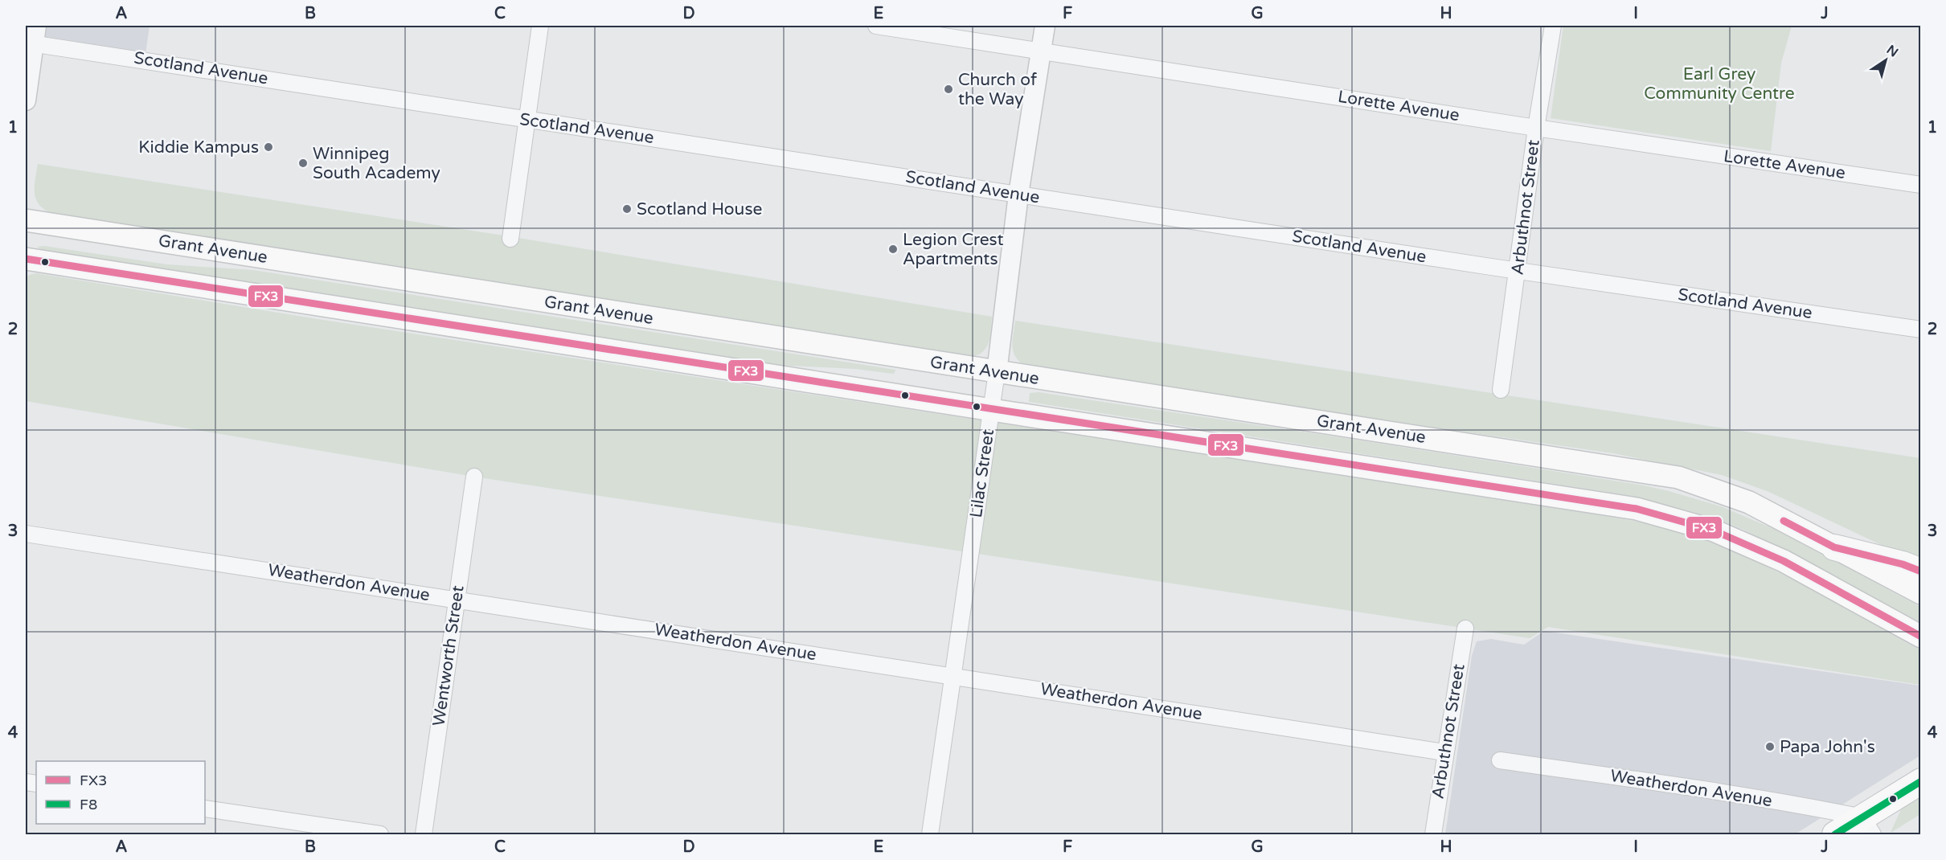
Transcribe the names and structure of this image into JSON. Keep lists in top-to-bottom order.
{
  "streets": {
    "main road": ["Grant Avenue"],
    "street": [
      "Scotland Avenue",
      "Lorette Avenue",
      "Arbuthnot Street",
      "Lilac Street",
      "Weatherdon Avenue",
      "Wentworth Street"
    ]
  },
  "crossings": [
    ["Scotland Avenue", "Arbuthnot Street"],
    ["Scotland Avenue", "Lilac Street"],
    ["Lorette Avenue", "Arbuthnot Street"],
    ["Lorette Avenue", "Lilac Street"],
    ["Arbuthnot Street", "Weatherdon Avenue"],
    ["Grant Avenue", "Lilac Street"],
    ["Lilac Street", "Weatherdon Avenue"],
    ["Weatherdon Avenue", "Wentworth Street"]
  ],
  "parks": ["Earl Grey Community Centre"],
  "places": [
    "Church of the Way",
    "Kiddie Kampus",
    "Winnipeg South Academy",
    "Scotland House",
    "Legion Crest Apartments",
    "Papa John's"
  ],
  "lines": ["transit line FX3", "transit line F8"],
  "legend": ["FX3", "F8"],
  "north": "top right",
  "grid": {
    "columns": [
      "A",
      "B",
      "C",
      "D",
      "E",
      "F",
      "G",
      "H",
      "I",
      "J"
    ],
    "rows": [
      "1",
      "2",
      "3",
      "4"
    ]
  }
}
